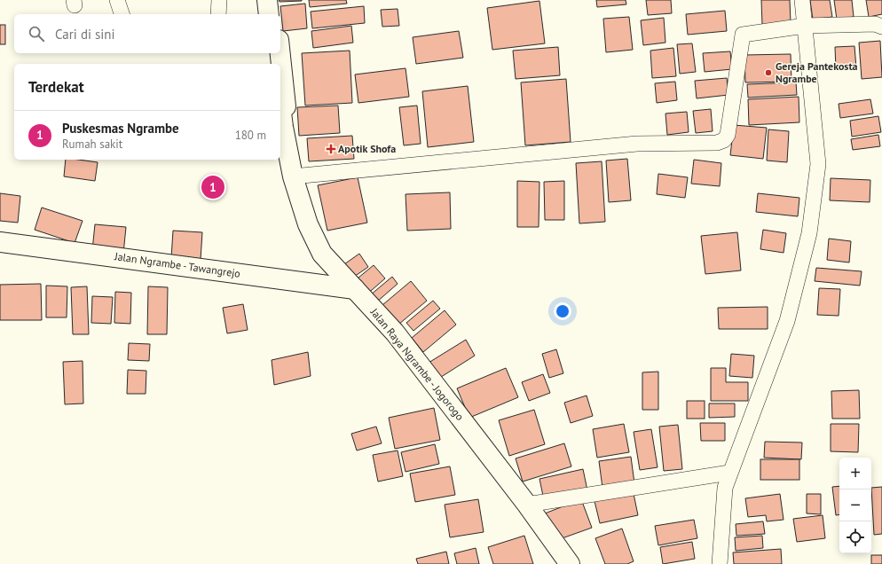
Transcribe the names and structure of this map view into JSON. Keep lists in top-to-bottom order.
{
  "streets": {
    "main road": ["Jalan Ngrambe - Tawangrejo", "Jalan Raya Ngrambe - Jogorogo"]
  },
  "crossings": [
    ["Jalan Ngrambe - Tawangrejo", "Jalan Raya Ngrambe - Jogorogo"]
  ],
  "places": {
    "other": ["Gereja Pantekosta Ngrambe"],
    "health": ["Apotik Shofa"]
  },
  "page": {
    "search": "Cari di sini",
    "heading": "Terdekat",
    "list": [
      {
        "mark": "1",
        "name": "Puskesmas Ngrambe",
        "note": "Rumah sakit",
        "value": "180 m"
      }
    ],
    "pins": "1",
    "map_buttons": ["+", "−"]
  }
}
